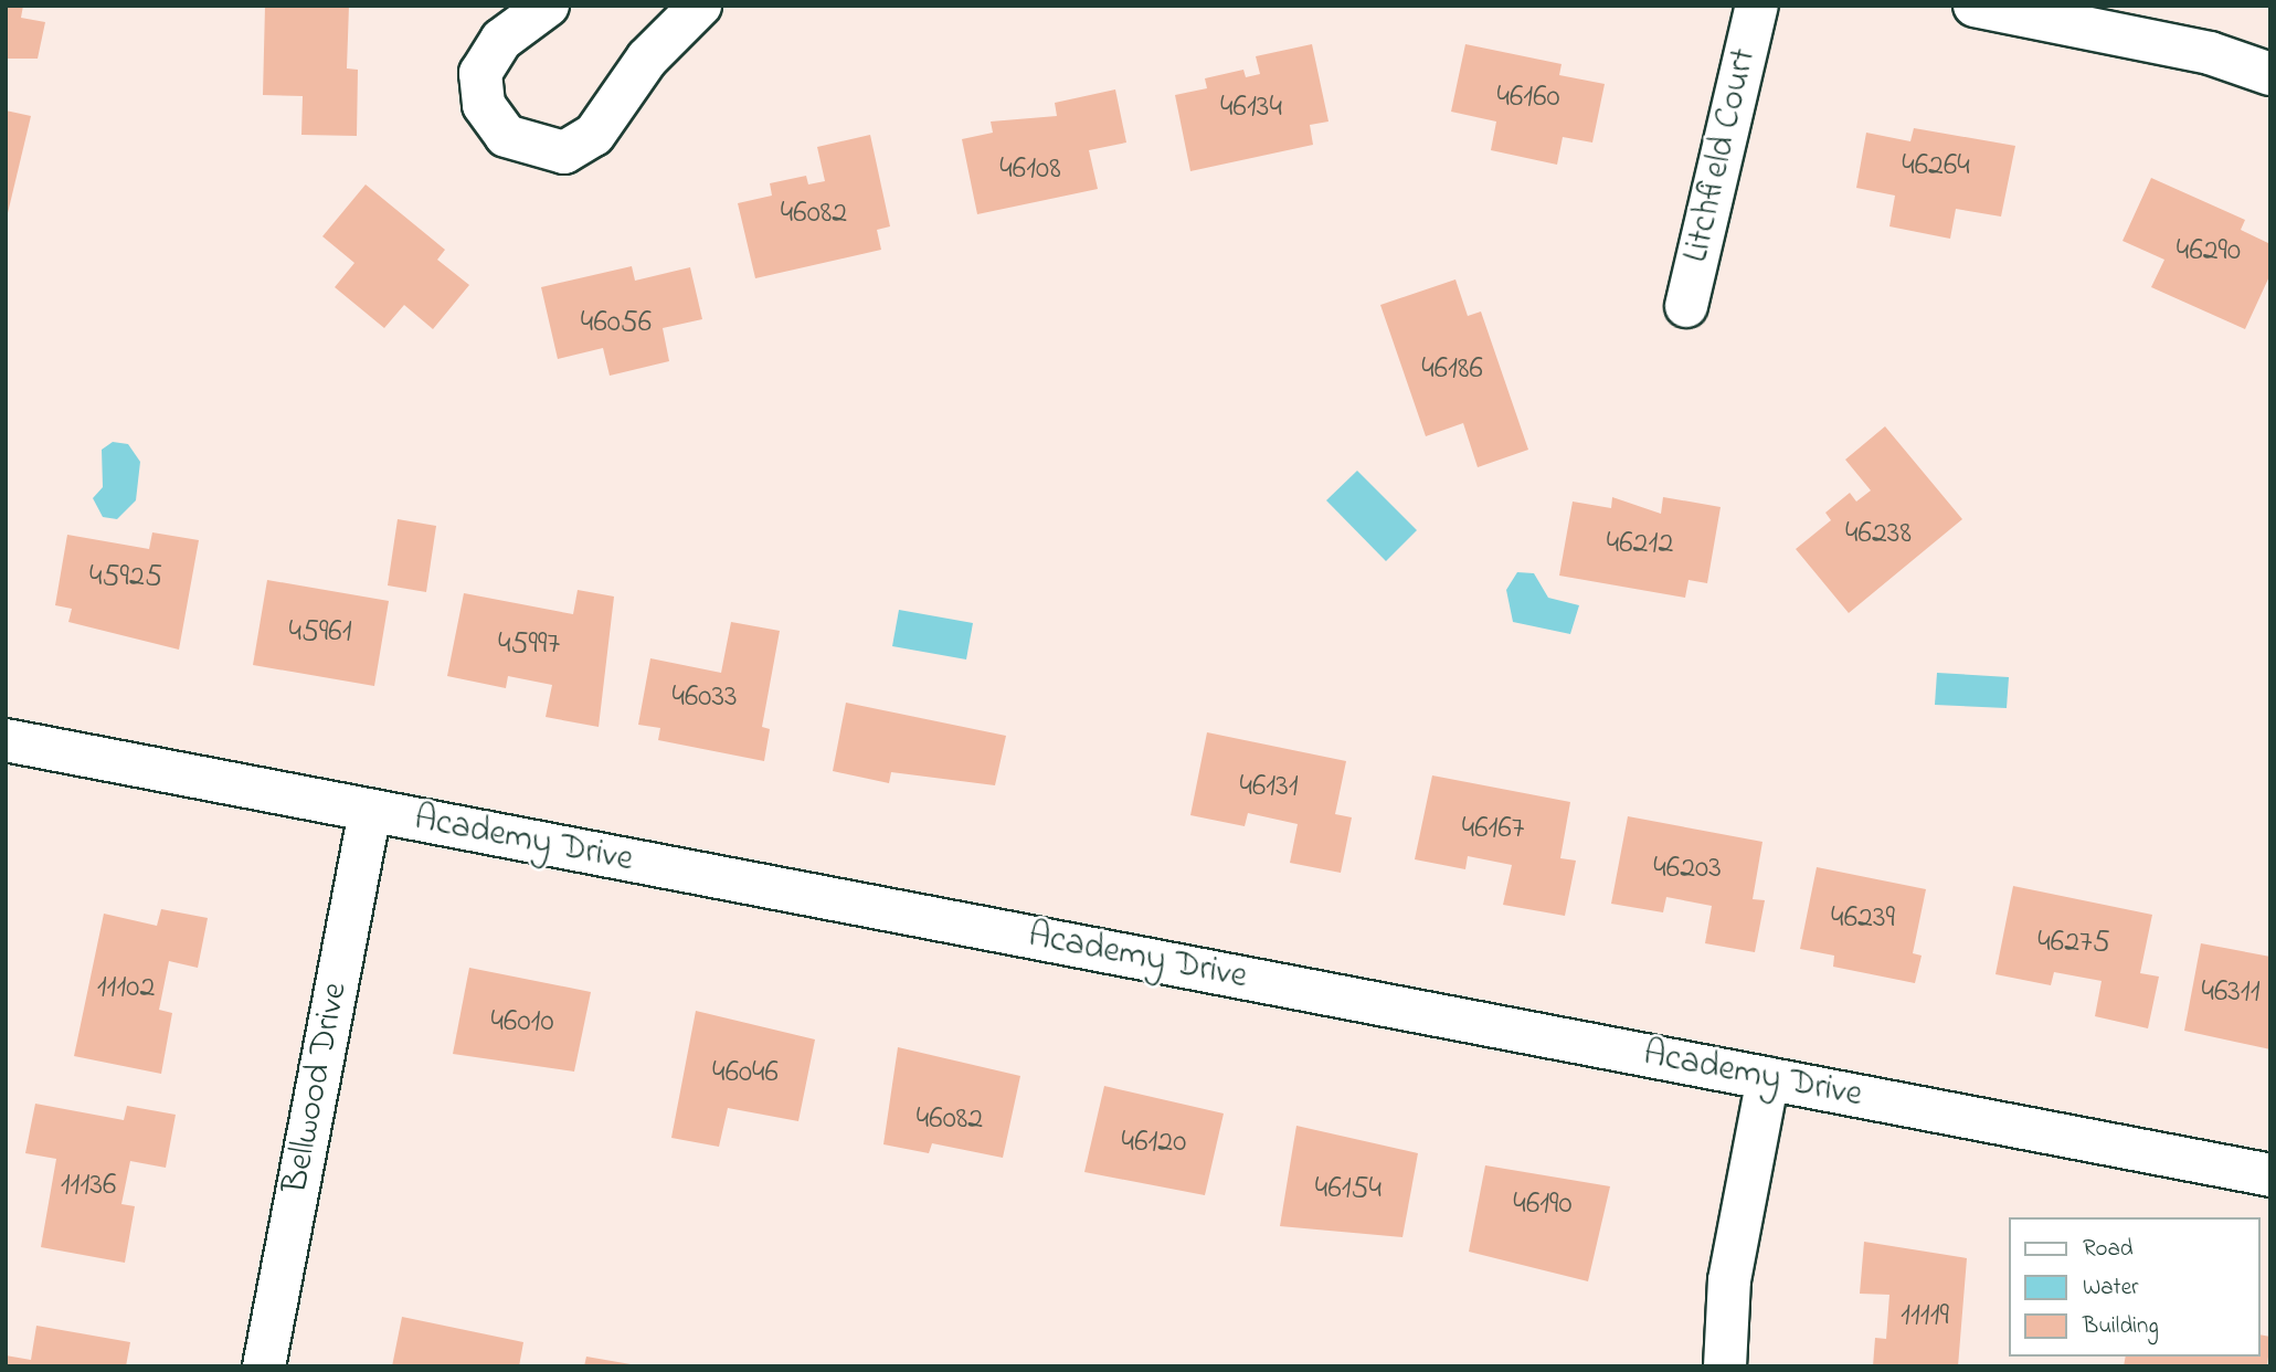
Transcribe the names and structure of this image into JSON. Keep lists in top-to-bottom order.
{
  "streets": {
    "street": ["Litchfield Court", "Academy Drive", "Bellwood Drive"]
  },
  "crossings": [
    ["Academy Drive", "Bellwood Drive"]
  ],
  "house_numbers": [
    "46160",
    "46134",
    "46264",
    "46108",
    "46082",
    "46290",
    "46056",
    "46186",
    "46238",
    "46212",
    "45925",
    "45961",
    "45997",
    "46033",
    "46131",
    "46167",
    "46203",
    "46239",
    "46275",
    "11102",
    "46311",
    "46010",
    "46046",
    "46082",
    "46120",
    "11136",
    "46154",
    "46190",
    "11119"
  ],
  "legend": ["Road", "Water", "Building"]
}
